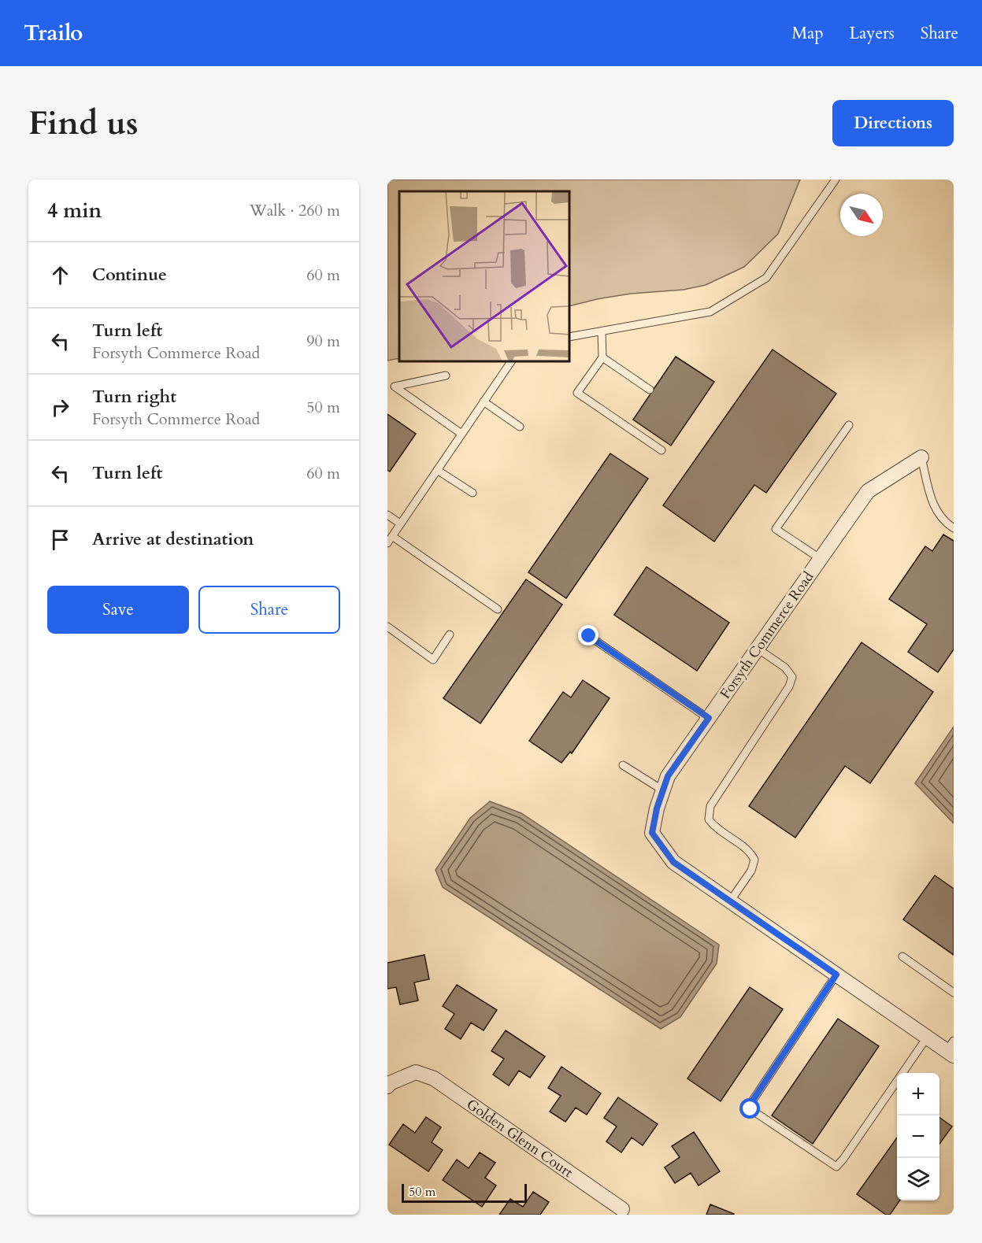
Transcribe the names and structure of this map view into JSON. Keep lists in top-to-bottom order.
{
  "streets": {
    "street": ["Forsyth Commerce Road", "Golden Glenn Court"]
  },
  "scale_bar": "50 m",
  "north": "bottom right",
  "page": {
    "header": "Trailo",
    "nav": ["Map", "Layers", "Share"],
    "buttons": [
      "Directions",
      ["Save", "Share"]
    ],
    "title": "Find us",
    "heading": ["4 min", "Walk · 260 m"],
    "list": [
      ["Continue", "60 m"],
      ["Turn left", "Forsyth Commerce Road", "90 m"],
      ["Turn right", "Forsyth Commerce Road", "50 m"],
      ["Turn left", "60 m"],
      "Arrive at destination"
    ],
    "map_buttons": ["+", "−"],
    "scale": "50 m"
  }
}
